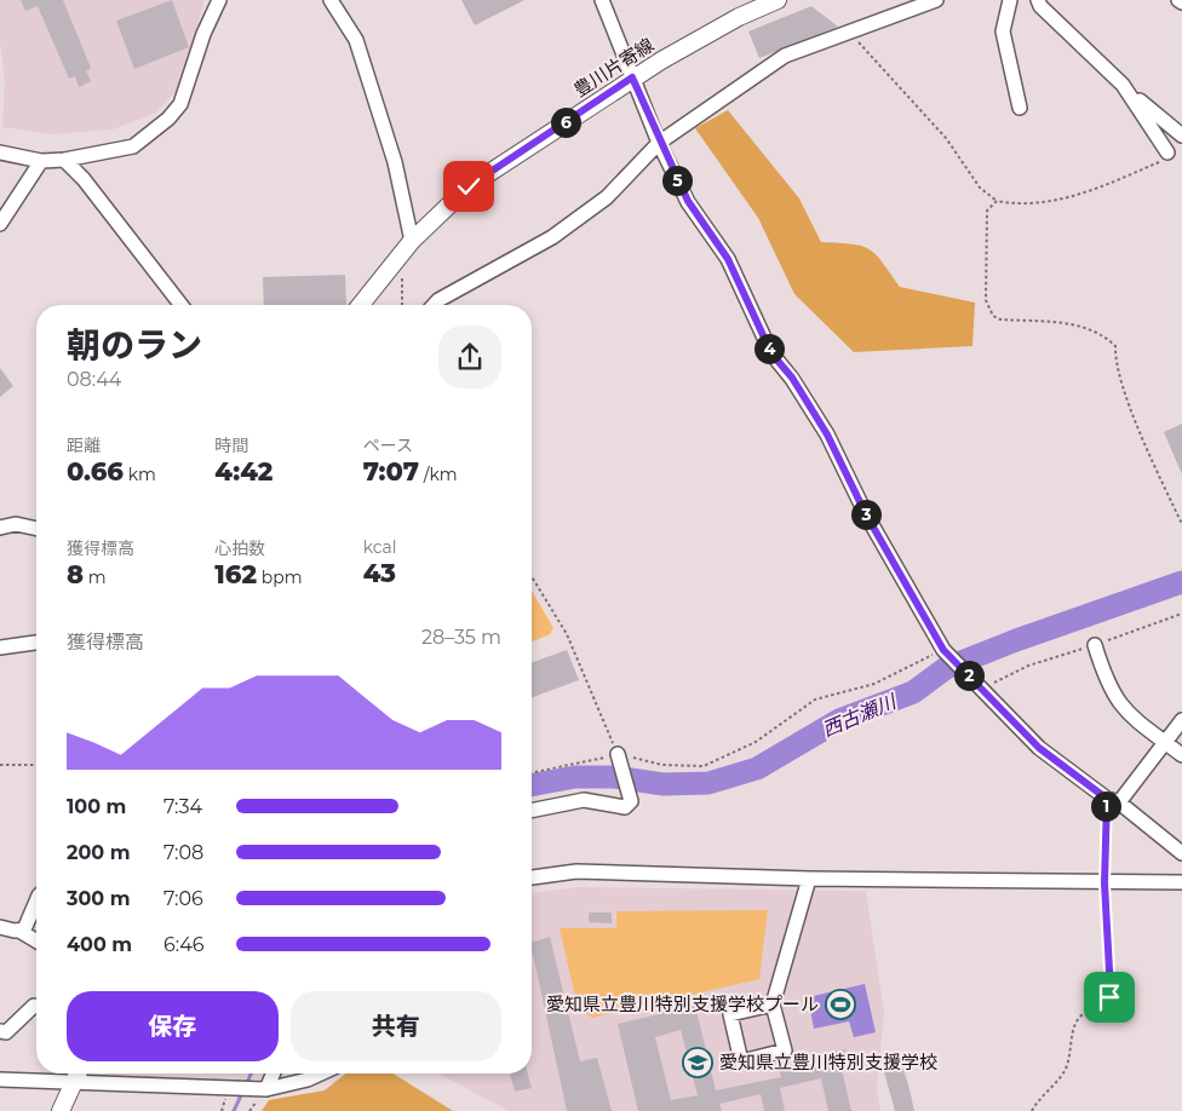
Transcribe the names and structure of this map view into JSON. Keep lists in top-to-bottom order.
{
  "streets": {
    "main road": ["豊川片寄線"]
  },
  "water": ["西古瀬川"],
  "places": {
    "sports": ["愛知県立豊川特別支援学校プール"],
    "school or university": ["愛知県立豊川特別支援学校"]
  },
  "page": {
    "pins": [
      "6",
      "5",
      "4",
      "3",
      "2",
      "1"
    ],
    "heading": ["朝のラン", "08:44"],
    "stats": [
      ["距離", "0.66 km"],
      ["時間", "4:42"],
      ["ペース", "7:07 /km"],
      ["獲得標高", "8 m"],
      ["心拍数", "162 bpm"],
      ["kcal", "43"]
    ],
    "chart": ["獲得標高", "28–35 m"],
    "list": [
      {
        "name": "100 m",
        "note": "7:34"
      },
      {
        "name": "200 m",
        "note": "7:08"
      },
      {
        "name": "300 m",
        "note": "7:06"
      },
      {
        "name": "400 m",
        "note": "6:46"
      }
    ],
    "buttons": ["保存", "共有"]
  }
}
